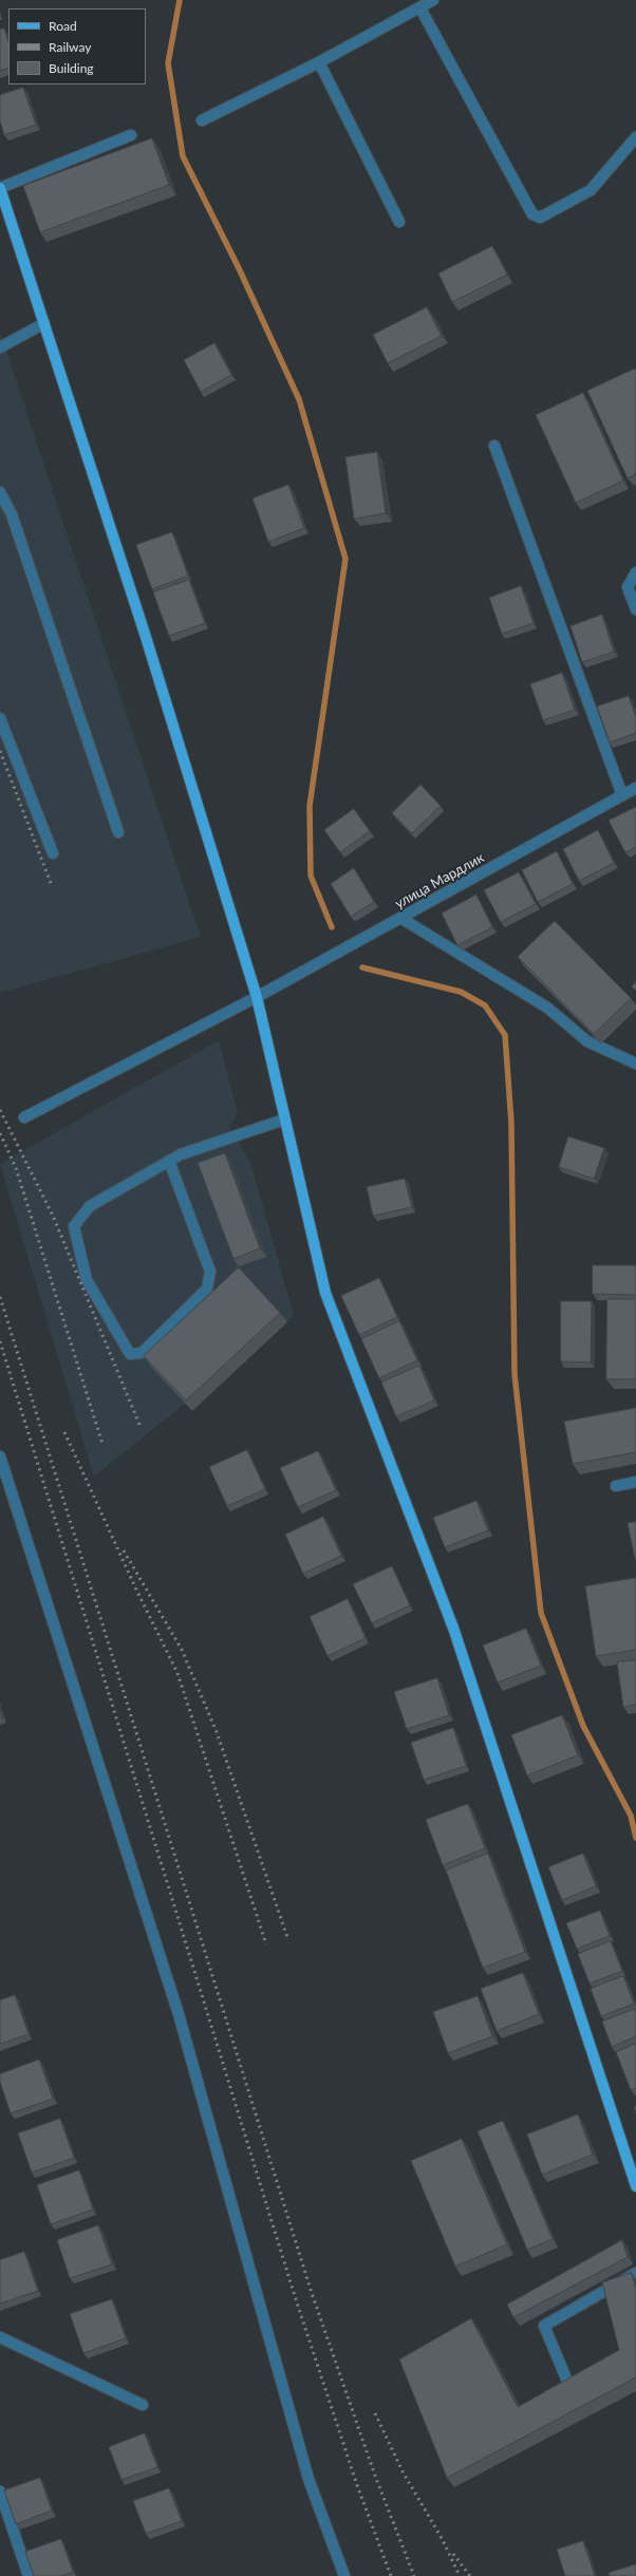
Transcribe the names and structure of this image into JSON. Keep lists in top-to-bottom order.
{
  "streets": {
    "street": ["улица Мардлик"]
  },
  "legend": ["Road", "Railway", "Building"]
}
